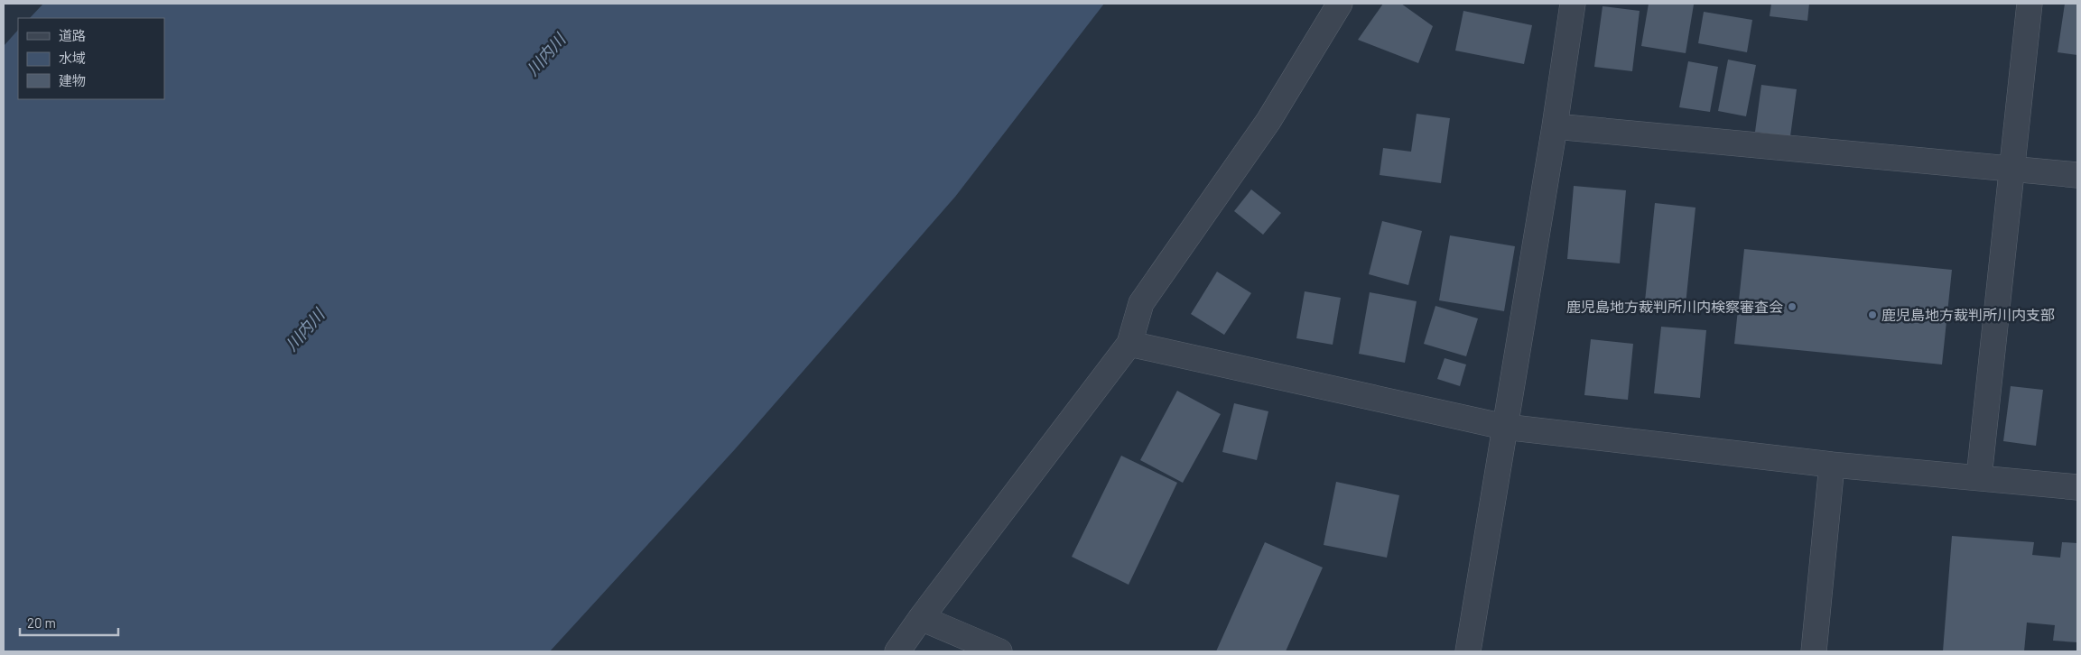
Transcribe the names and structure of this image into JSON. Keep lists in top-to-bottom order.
{
  "water": ["川内川"],
  "places": ["鹿児島地方裁判所川内検察審査会", "鹿児島地方裁判所川内支部"],
  "legend": ["道路", "水域", "建物"],
  "scale_bar": "20 m"
}
